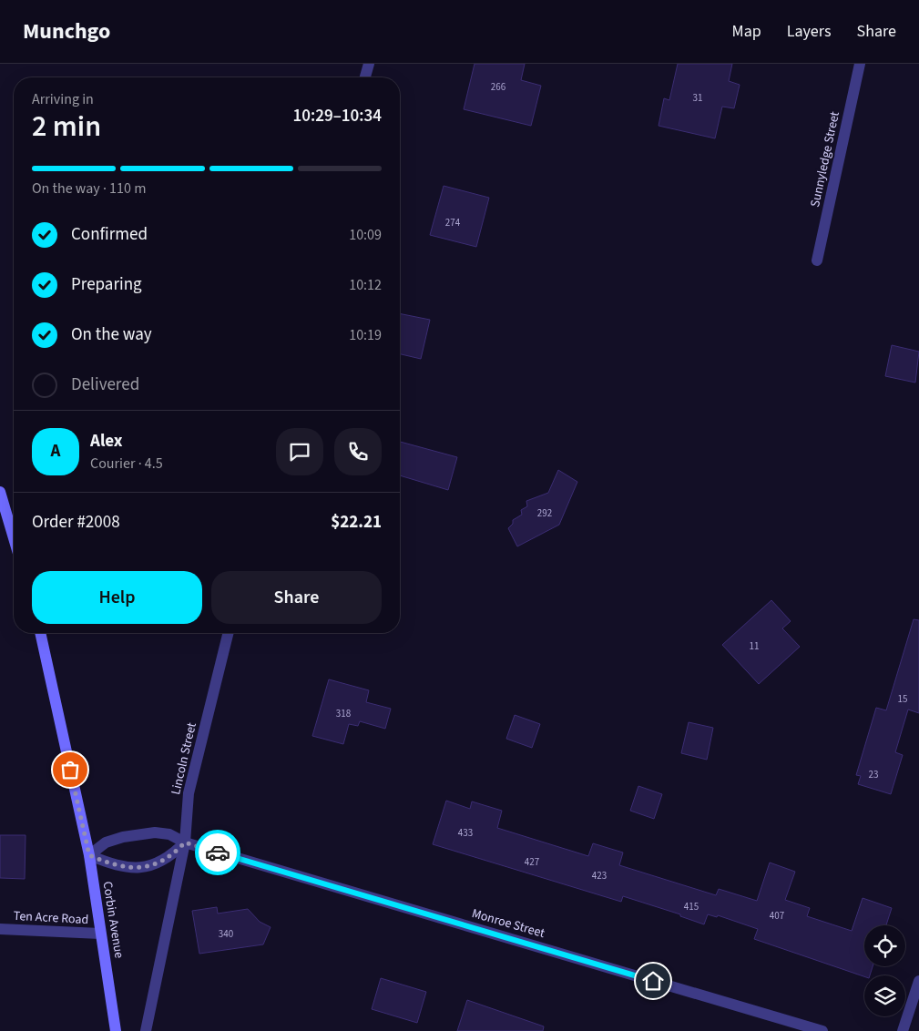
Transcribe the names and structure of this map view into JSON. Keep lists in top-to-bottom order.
{
  "streets": {
    "main road": ["Corbin Avenue"],
    "street": [
      "Sunnyledge Street",
      "Lincoln Street",
      "Ten Acre Road",
      "Monroe Street"
    ]
  },
  "crossings": [
    ["Lincoln Street", "Monroe Street"],
    ["Ten Acre Road", "Corbin Avenue"],
    ["Corbin Avenue", "Monroe Street"]
  ],
  "house_numbers": [
    "266",
    "31",
    "274",
    "292",
    "11",
    "15",
    "318",
    "23",
    "433",
    "427",
    "423",
    "415",
    "407",
    "340"
  ],
  "page": {
    "header": "Munchgo",
    "nav": ["Map", "Layers", "Share"],
    "heading": ["2 min", "Arriving in", "10:29–10:34"],
    "panel": [
      "Alex",
      "Courier · 4.5",
      "Order #2008",
      "$22.21"
    ],
    "bar": "On the way · 110 m",
    "list": [
      ["Confirmed", "10:09"],
      ["Preparing", "10:12"],
      ["On the way", "10:19"],
      "Delivered"
    ],
    "round": "A",
    "buttons": ["Help", "Share"]
  }
}
